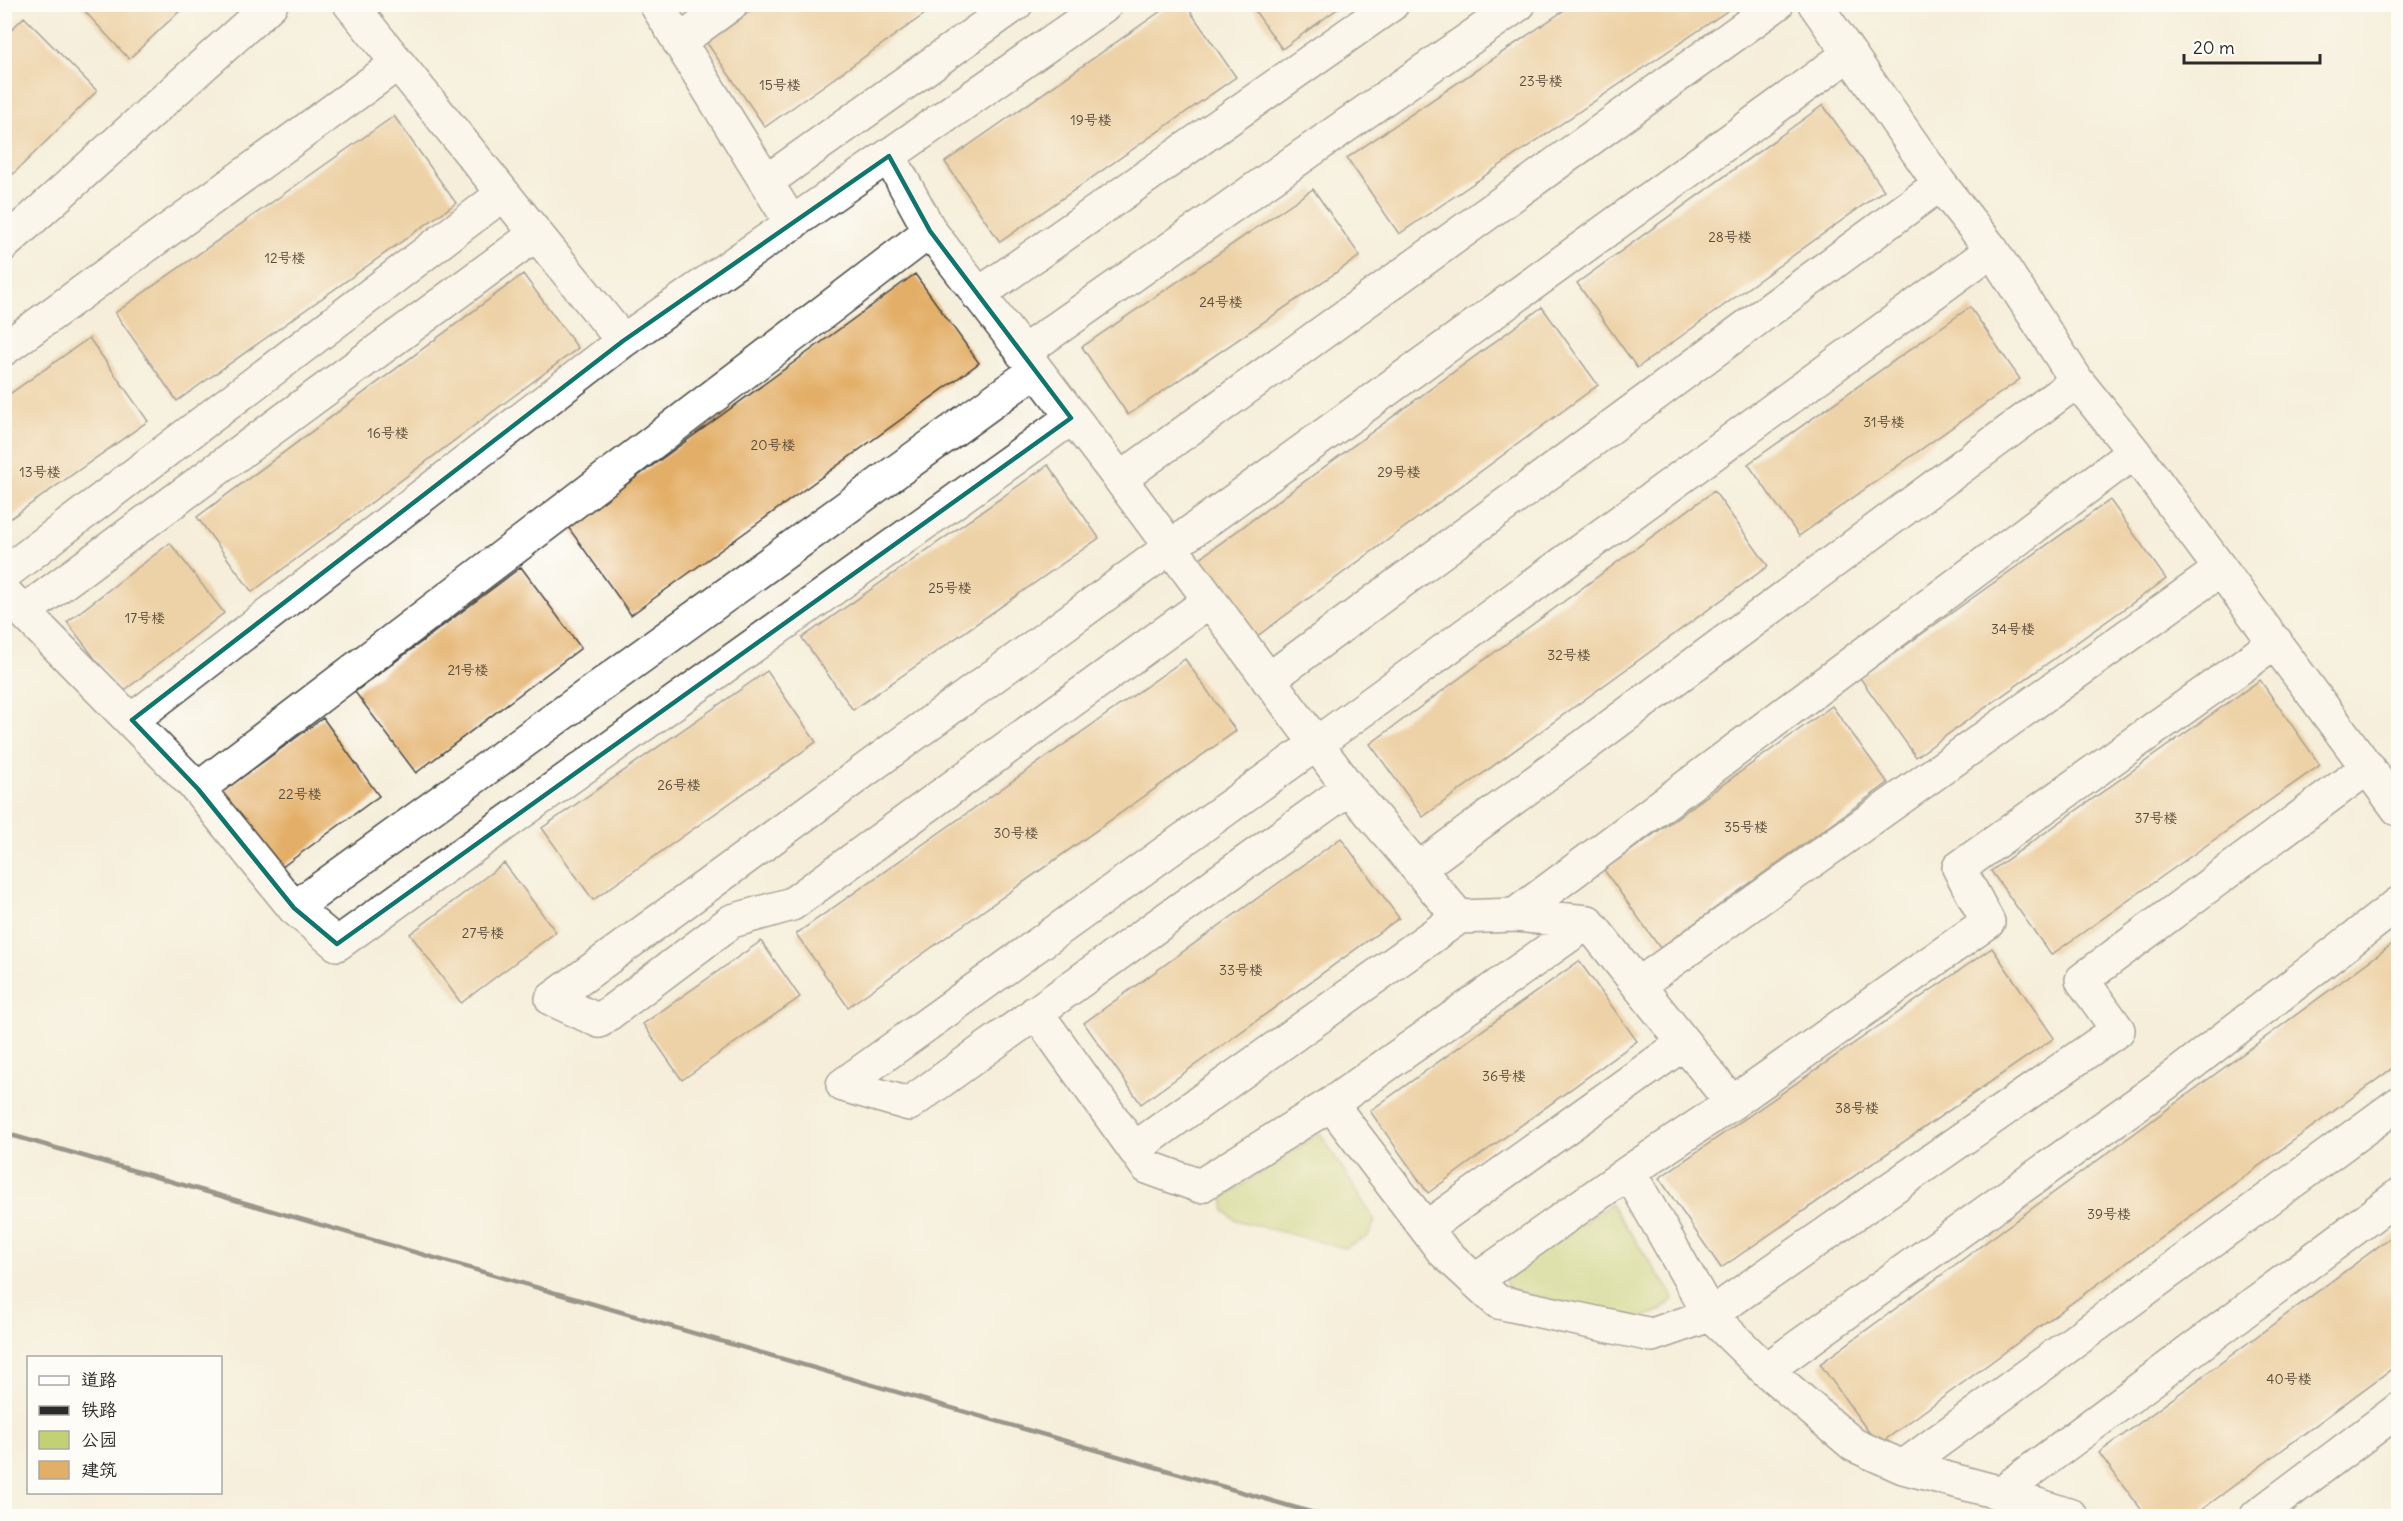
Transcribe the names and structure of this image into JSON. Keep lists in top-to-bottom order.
{
  "house_numbers": [
    "23号楼",
    "15号楼",
    "19号楼",
    "28号楼",
    "12号楼",
    "24号楼",
    "31号楼",
    "16号楼",
    "20号楼",
    "13号楼",
    "29号楼",
    "25号楼",
    "17号楼",
    "34号楼",
    "32号楼",
    "21号楼",
    "26号楼",
    "22号楼",
    "37号楼",
    "35号楼",
    "30号楼",
    "27号楼",
    "33号楼",
    "36号楼",
    "38号楼",
    "39号楼",
    "40号楼"
  ],
  "legend": [
    "道路",
    "铁路",
    "公园",
    "建筑"
  ],
  "scale_bar": "20 m"
}
